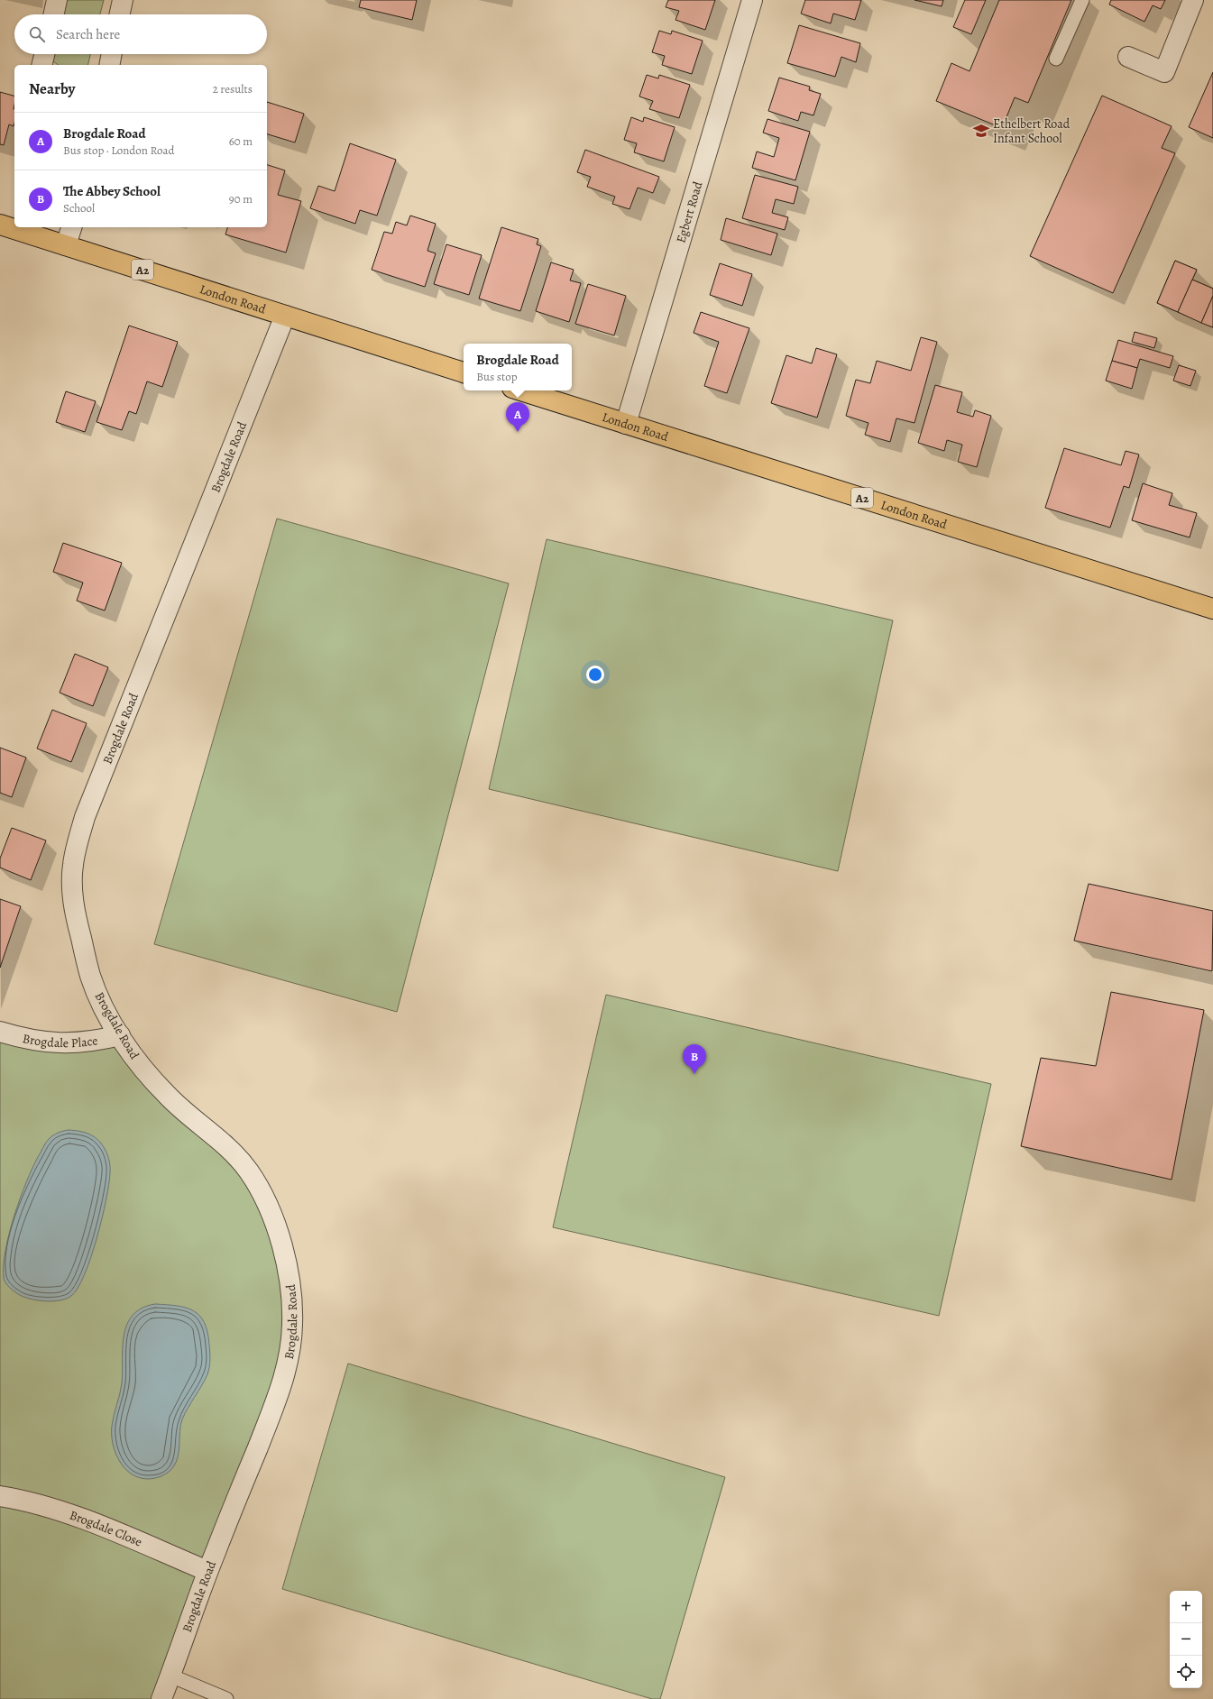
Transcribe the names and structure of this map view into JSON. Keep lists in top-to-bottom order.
{
  "streets": {
    "main road": ["A2", "London Road"],
    "street": [
      "Egbert Road",
      "Brogdale Road",
      "Brogdale Place",
      "Brogdale Close"
    ]
  },
  "crossings": [
    ["Egbert Road", "London Road"],
    ["London Road", "Brogdale Road"],
    ["Brogdale Road", "Brogdale Place"],
    ["Brogdale Road", "Brogdale Close"]
  ],
  "places": {
    "school or university": ["Ethelbert Road Infant School"]
  },
  "page": {
    "search": "Search here",
    "heading": ["Nearby", "2 results"],
    "list": [
      {
        "mark": "A",
        "name": "Brogdale Road",
        "note": "Bus stop · London Road",
        "value": "60 m"
      },
      {
        "mark": "B",
        "name": "The Abbey School",
        "note": "School",
        "value": "90 m"
      }
    ],
    "popup": ["Brogdale Road", "Bus stop"],
    "pins": ["A", "B"],
    "map_buttons": ["+", "−"]
  }
}
